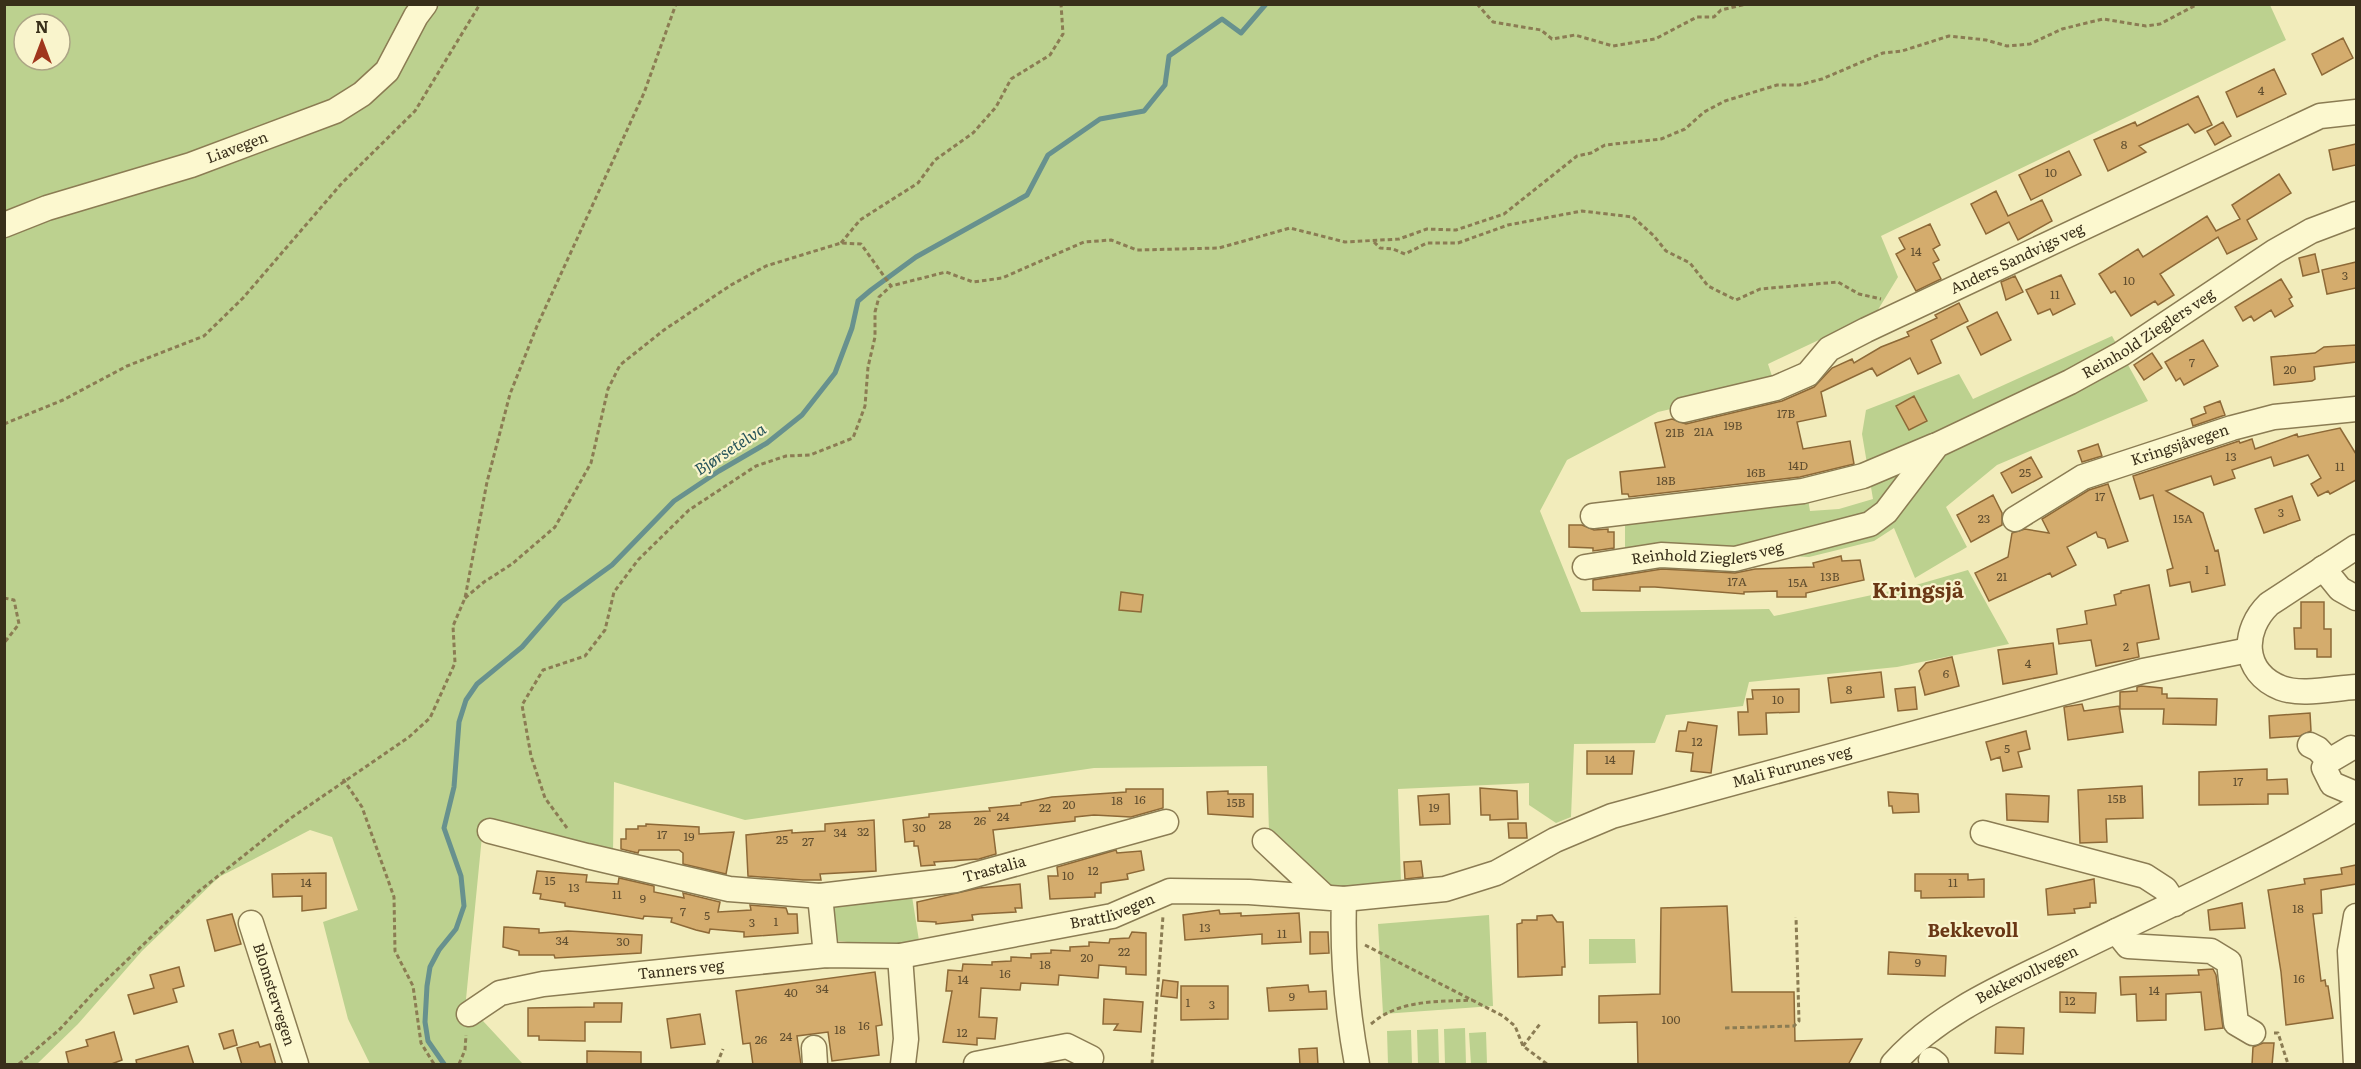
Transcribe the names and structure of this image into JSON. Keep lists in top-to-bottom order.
{
  "streets": {
    "street": [
      "Liavegen",
      "Anders Sandvigs veg",
      "Reinhold Zieglers veg",
      "Kringsjåvegen",
      "Mali Furunes veg",
      "Trastalia",
      "Brattlivegen",
      "Tanners veg",
      "Bekkevollvegen",
      "Blomstervegen"
    ]
  },
  "crossings": [
    ["Mali Furunes veg", "Brattlivegen"],
    ["Brattlivegen", "Tanners veg"]
  ],
  "districts": ["Kringsjå", "Bekkevoll"],
  "water": ["Bjørsetelva"],
  "house_numbers": [
    "4",
    "8",
    "10",
    "14",
    "3",
    "10",
    "11",
    "7",
    "20",
    "17B",
    "19B",
    "21A",
    "21B",
    "13",
    "14D",
    "11",
    "16B",
    "25",
    "18B",
    "17",
    "3",
    "23",
    "15A",
    "1",
    "13B",
    "21",
    "17A",
    "15A",
    "2",
    "4",
    "6",
    "8",
    "10",
    "12",
    "5",
    "14",
    "17",
    "15B",
    "16",
    "18",
    "15B",
    "20",
    "22",
    "19",
    "24",
    "26",
    "28",
    "30",
    "32",
    "34",
    "17",
    "19",
    "25",
    "27",
    "12",
    "10",
    "15",
    "14",
    "11",
    "13",
    "11",
    "9",
    "18",
    "7",
    "5",
    "1",
    "3",
    "13",
    "11",
    "34",
    "30",
    "22",
    "20",
    "9",
    "18",
    "16",
    "16",
    "14",
    "34",
    "14",
    "40",
    "9",
    "12",
    "1",
    "3",
    "100",
    "16",
    "18",
    "12",
    "24",
    "26"
  ],
  "north": "top"
}
